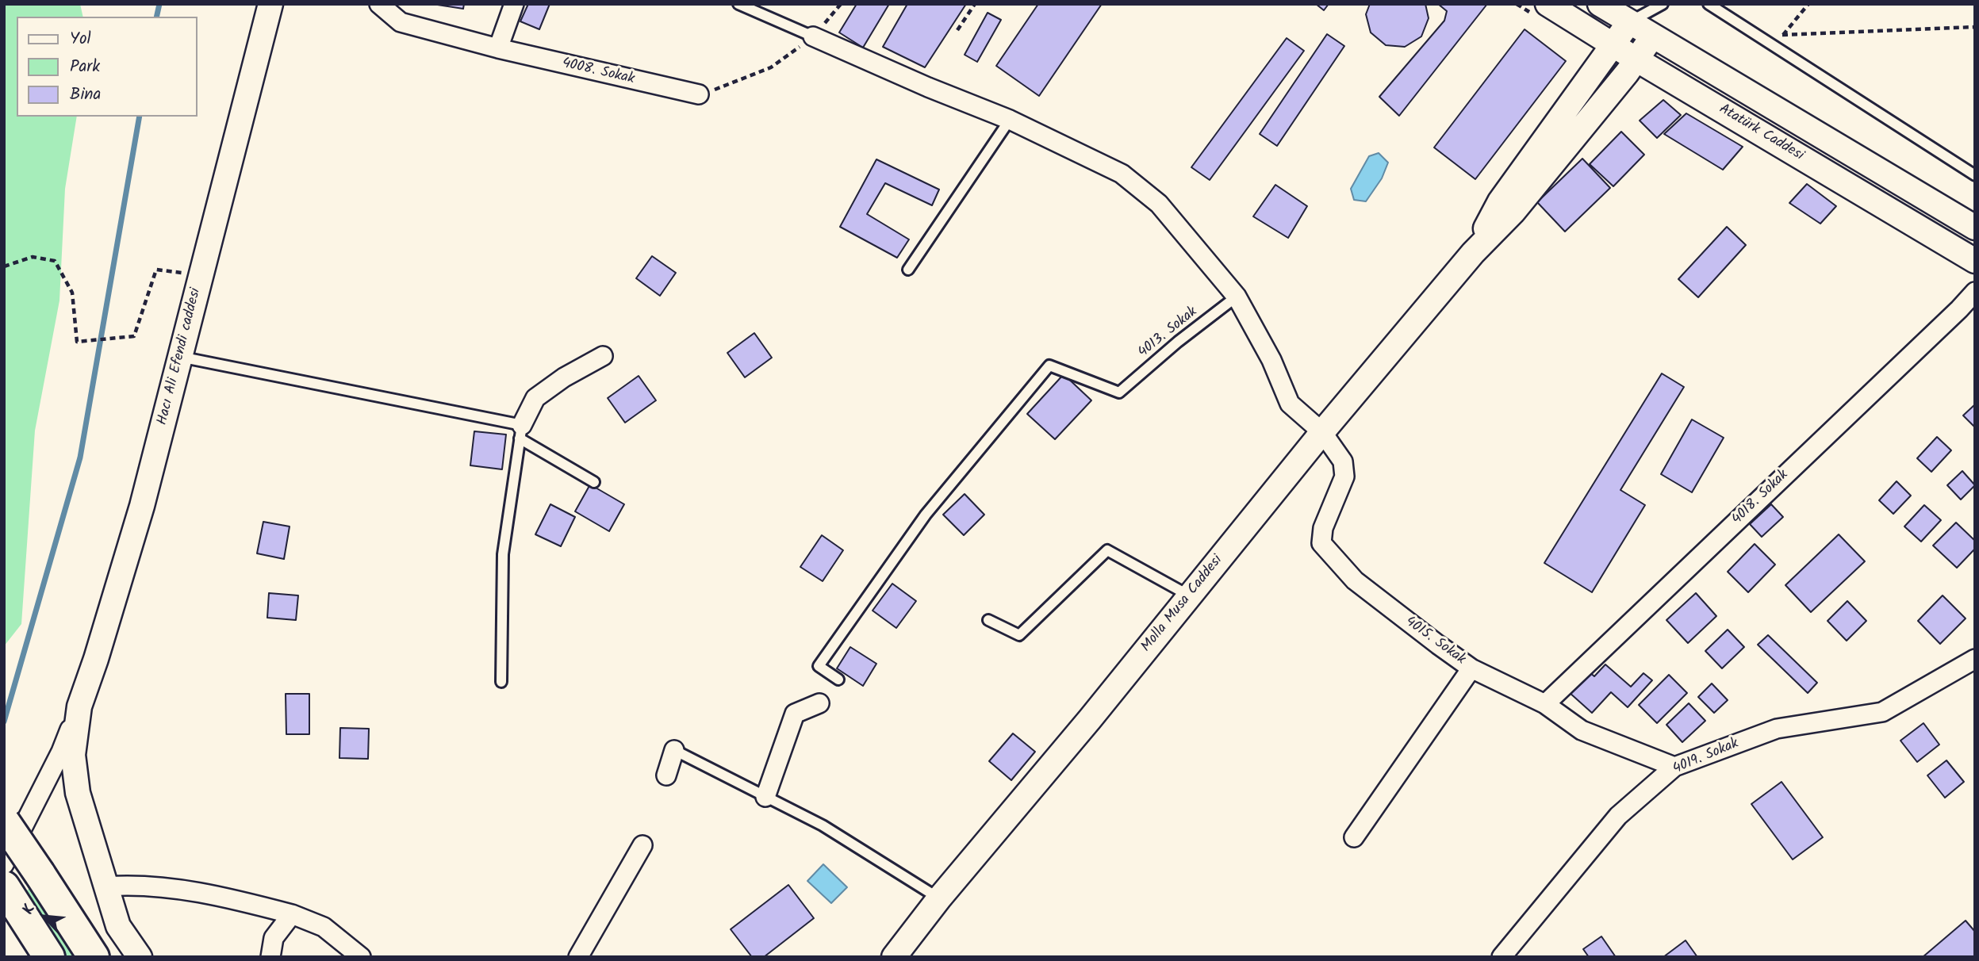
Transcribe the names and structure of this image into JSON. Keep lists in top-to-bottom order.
{
  "streets": {
    "street": [
      "4008. Sokak",
      "Atatürk Caddesi",
      "Hacı Ali Efendi caddesi",
      "4018. Sokak",
      "Molla Musa Caddesi",
      "4015. Sokak",
      "4019. Sokak"
    ],
    "lane": ["4013. Sokak"]
  },
  "crossings": [
    ["4018. Sokak", "4015. Sokak"],
    ["Molla Musa Caddesi", "4015. Sokak"],
    ["4015. Sokak", "4019. Sokak"]
  ],
  "legend": ["Yol", "Park", "Bina"],
  "north": "top left"
}
